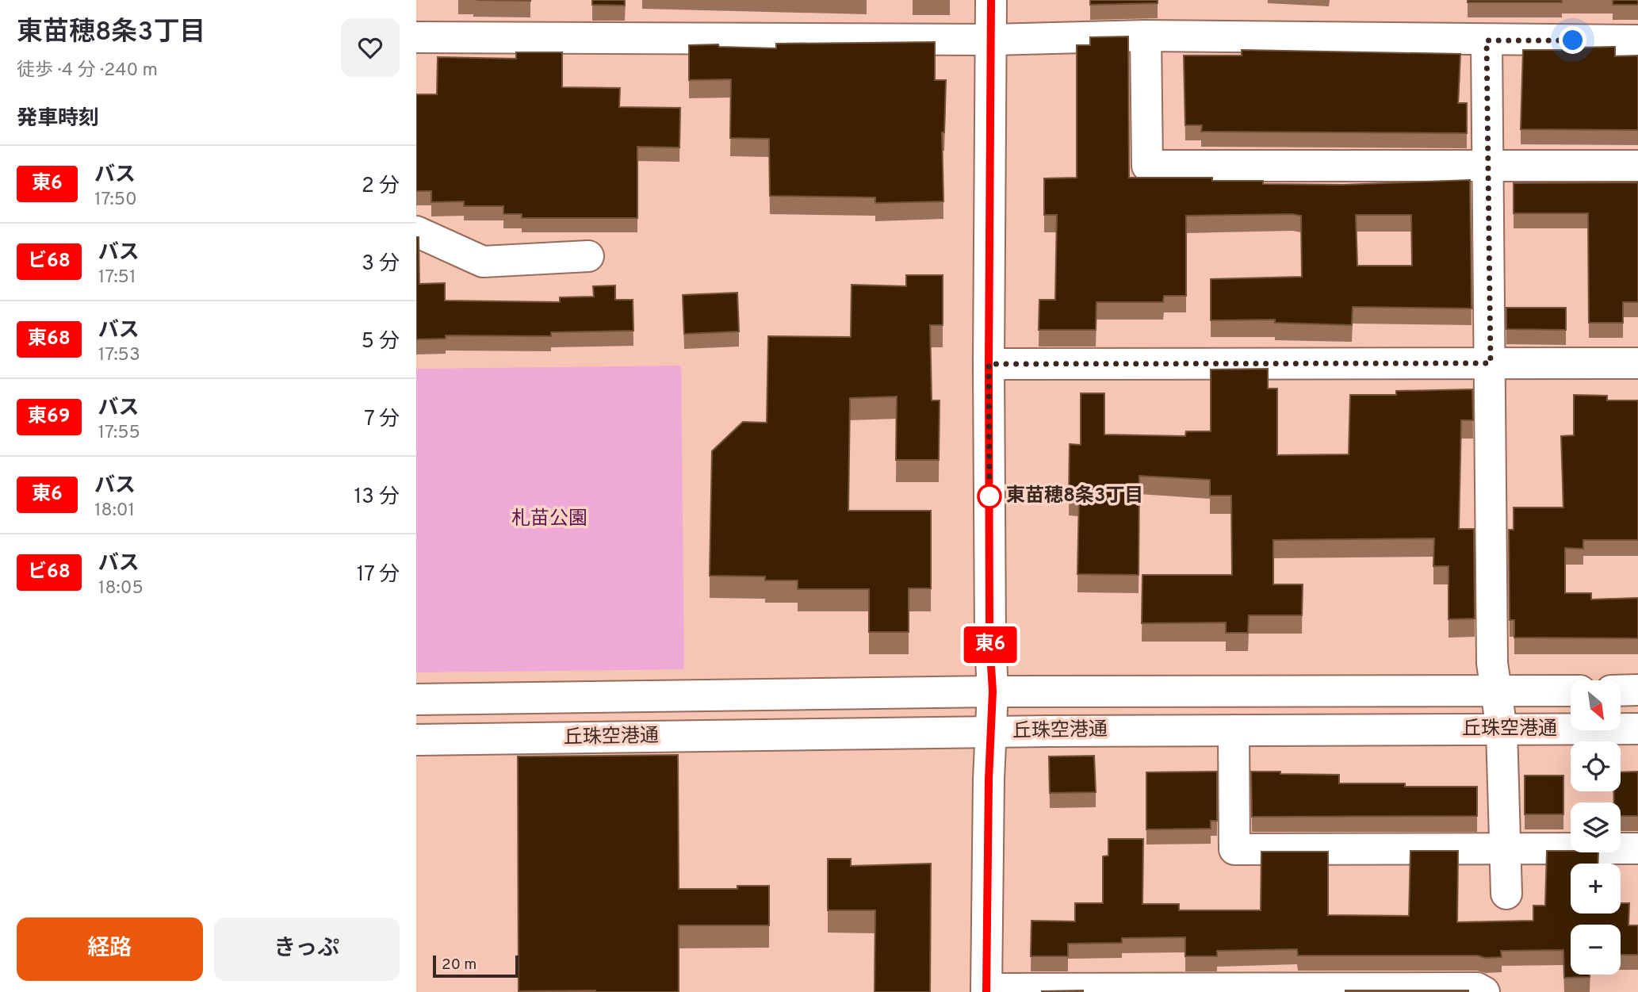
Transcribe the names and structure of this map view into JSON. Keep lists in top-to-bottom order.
{
  "streets": {
    "street": ["丘珠空港通"]
  },
  "parks": ["札苗公園"],
  "places": ["東苗穂8条3丁目"],
  "lines": ["bus line 東6"],
  "scale_bar": "20 m",
  "north": "bottom right",
  "page": {
    "heading": [
      ["東苗穂8条3丁目", "徒歩 · 4 分 · 240 m"],
      "発車時刻"
    ],
    "on_map": "東6",
    "list": [
      {
        "mark": "東6",
        "name": "バス",
        "note": "17:50",
        "value": "2 分"
      },
      {
        "mark": "ビ68",
        "name": "バス",
        "note": "17:51",
        "value": "3 分"
      },
      {
        "mark": "東68",
        "name": "バス",
        "note": "17:53",
        "value": "5 分"
      },
      {
        "mark": "東69",
        "name": "バス",
        "note": "17:55",
        "value": "7 分"
      },
      {
        "mark": "東6",
        "name": "バス",
        "note": "18:01",
        "value": "13 分"
      },
      {
        "mark": "ビ68",
        "name": "バス",
        "note": "18:05",
        "value": "17 分"
      }
    ],
    "map_buttons": ["+", "−"],
    "buttons": ["経路", "きっぷ"],
    "scale": "20 m"
  }
}
